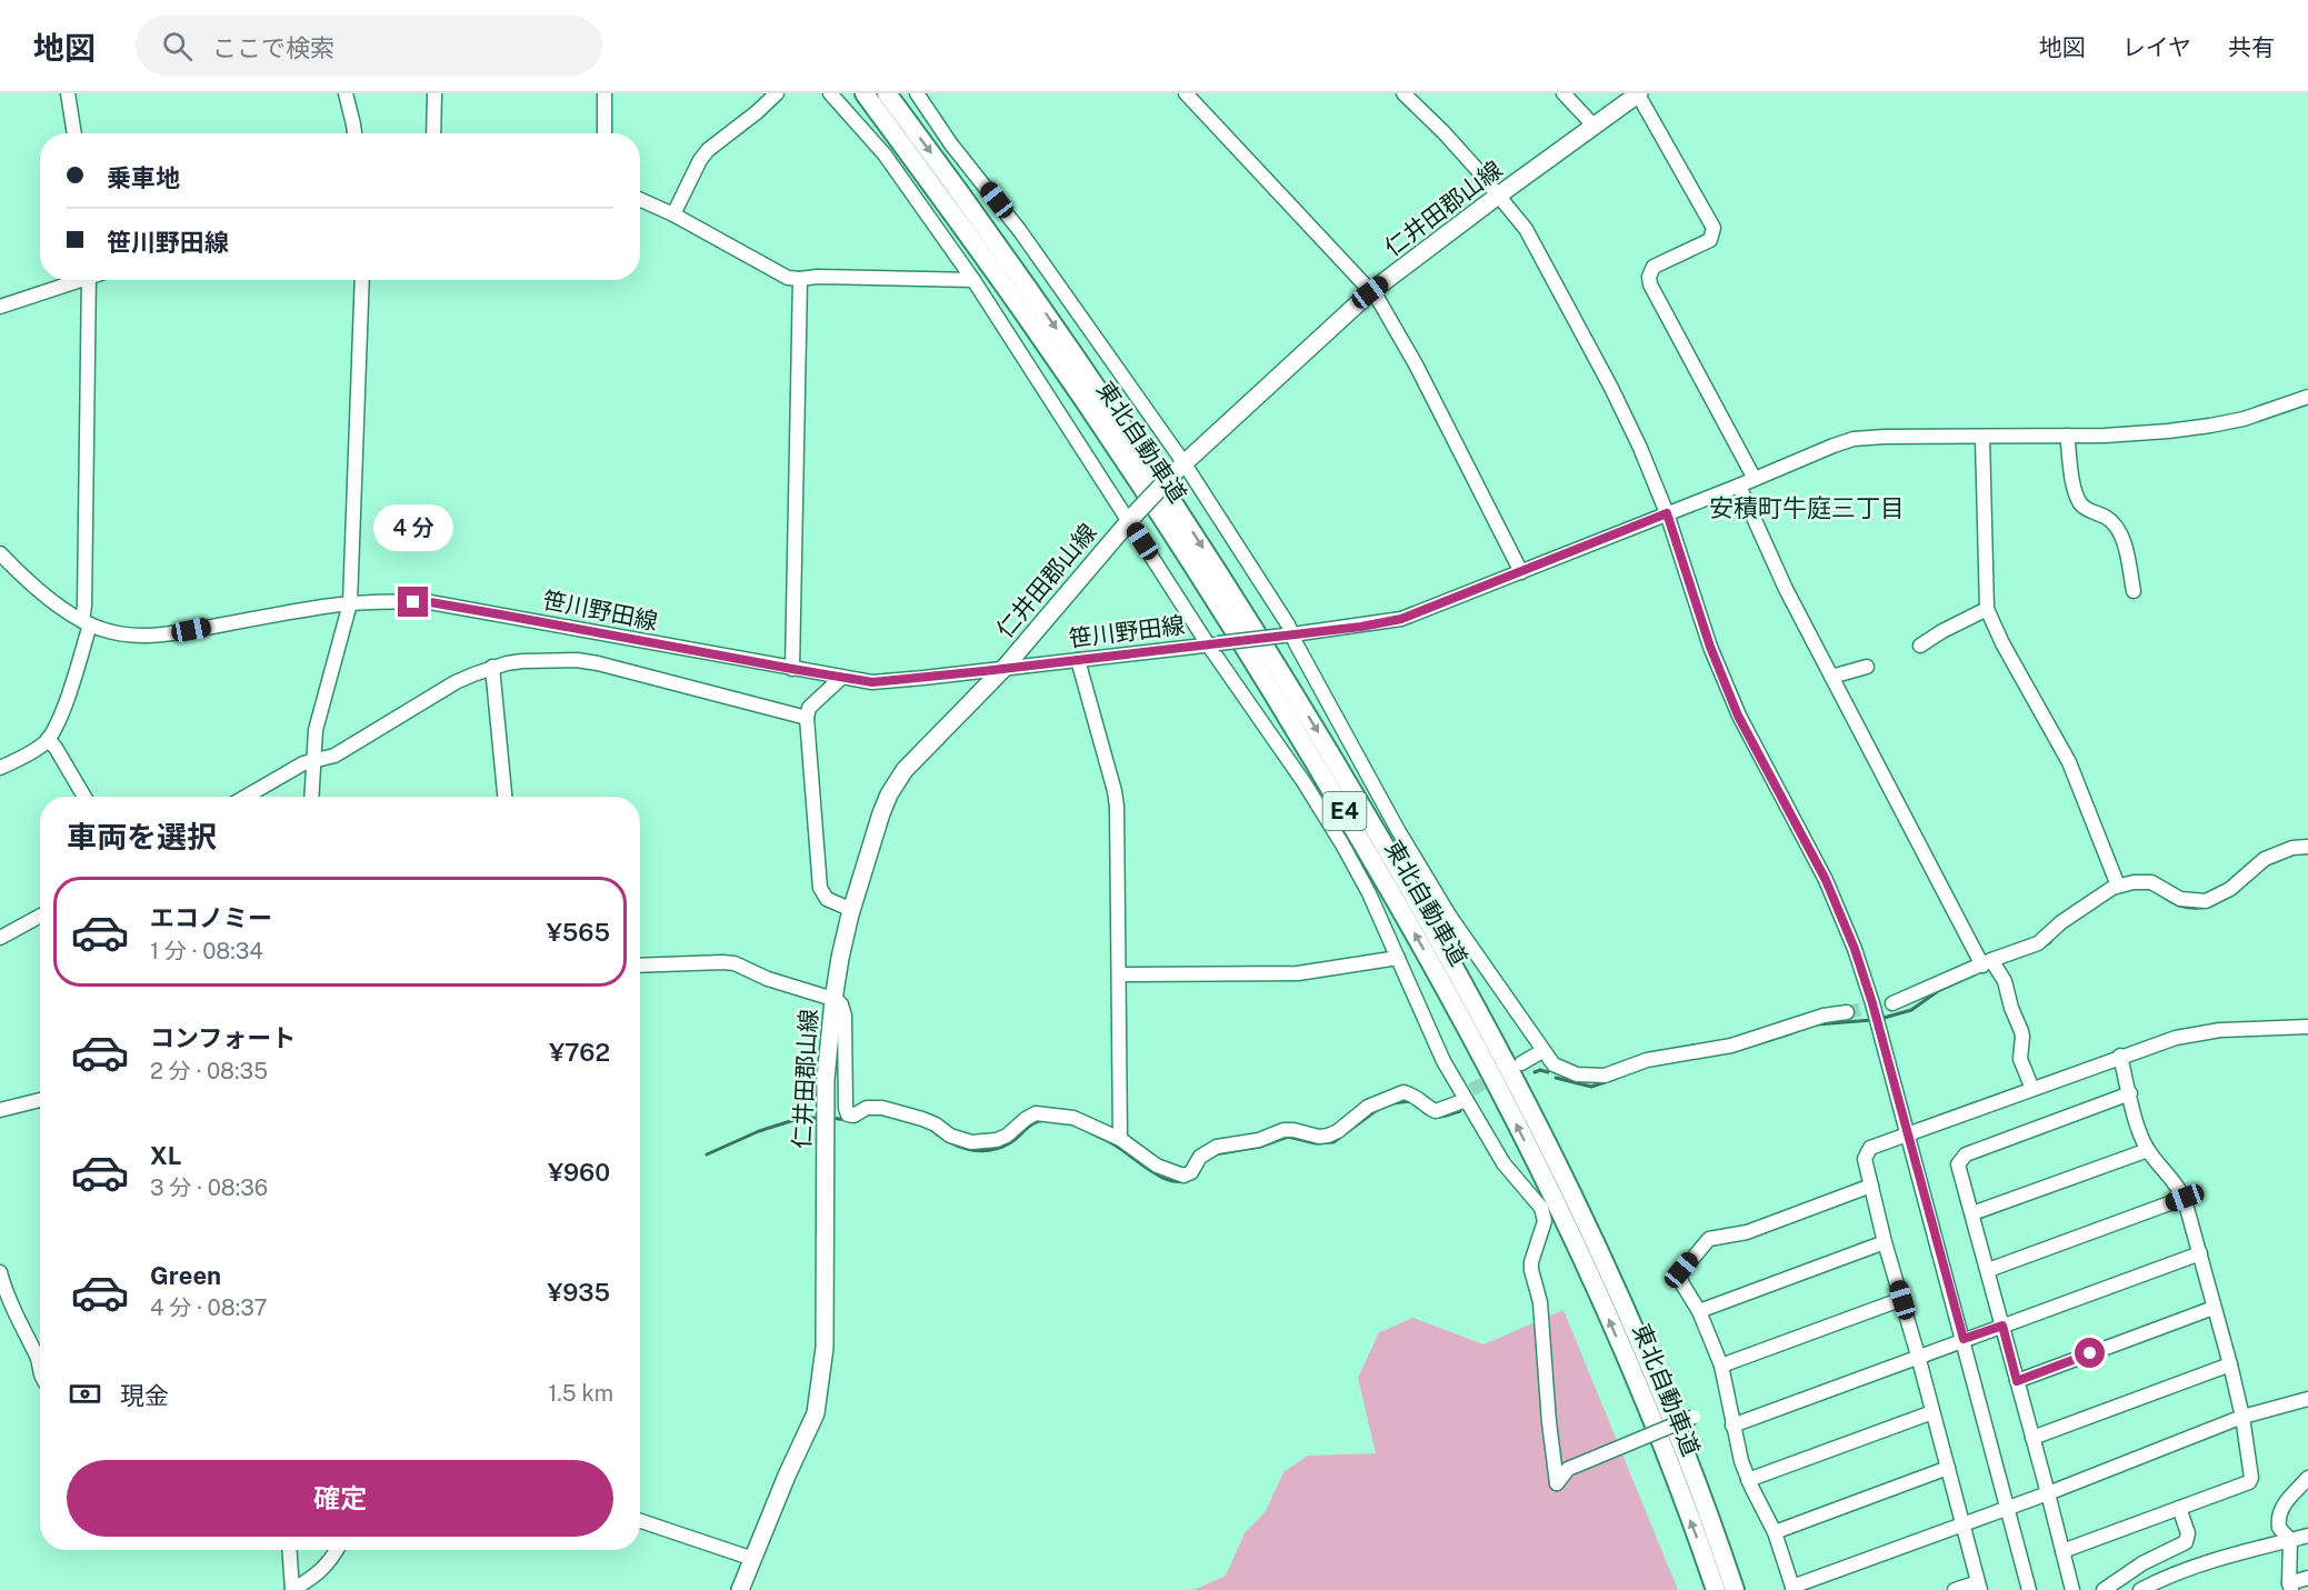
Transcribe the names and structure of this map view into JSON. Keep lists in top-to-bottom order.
{
  "streets": {
    "highway": ["東北自動車道", "E4"],
    "main road": ["仁井田郡山線"],
    "street": ["笹川野田線"]
  },
  "crossings": [
    ["仁井田郡山線", "笹川野田線"]
  ],
  "districts": ["安積町牛庭三丁目"],
  "page": {
    "header": "地図",
    "search": "ここで検索",
    "nav": ["地図", "レイヤ", "共有"],
    "banner": ["乗車地", "笹川野田線"],
    "bubble": "4 分",
    "heading": "車両を選択",
    "list": [
      {
        "name": "エコノミー",
        "note": "1 分 · 08:34",
        "value": "¥565"
      },
      {
        "name": "コンフォート",
        "note": "2 分 · 08:35",
        "value": "¥762"
      },
      {
        "name": "XL",
        "note": "3 分 · 08:36",
        "value": "¥960"
      },
      {
        "name": "Green",
        "note": "4 分 · 08:37",
        "value": "¥935"
      }
    ],
    "pay": ["現金", "1.5 km"],
    "buttons": "確定"
  }
}
